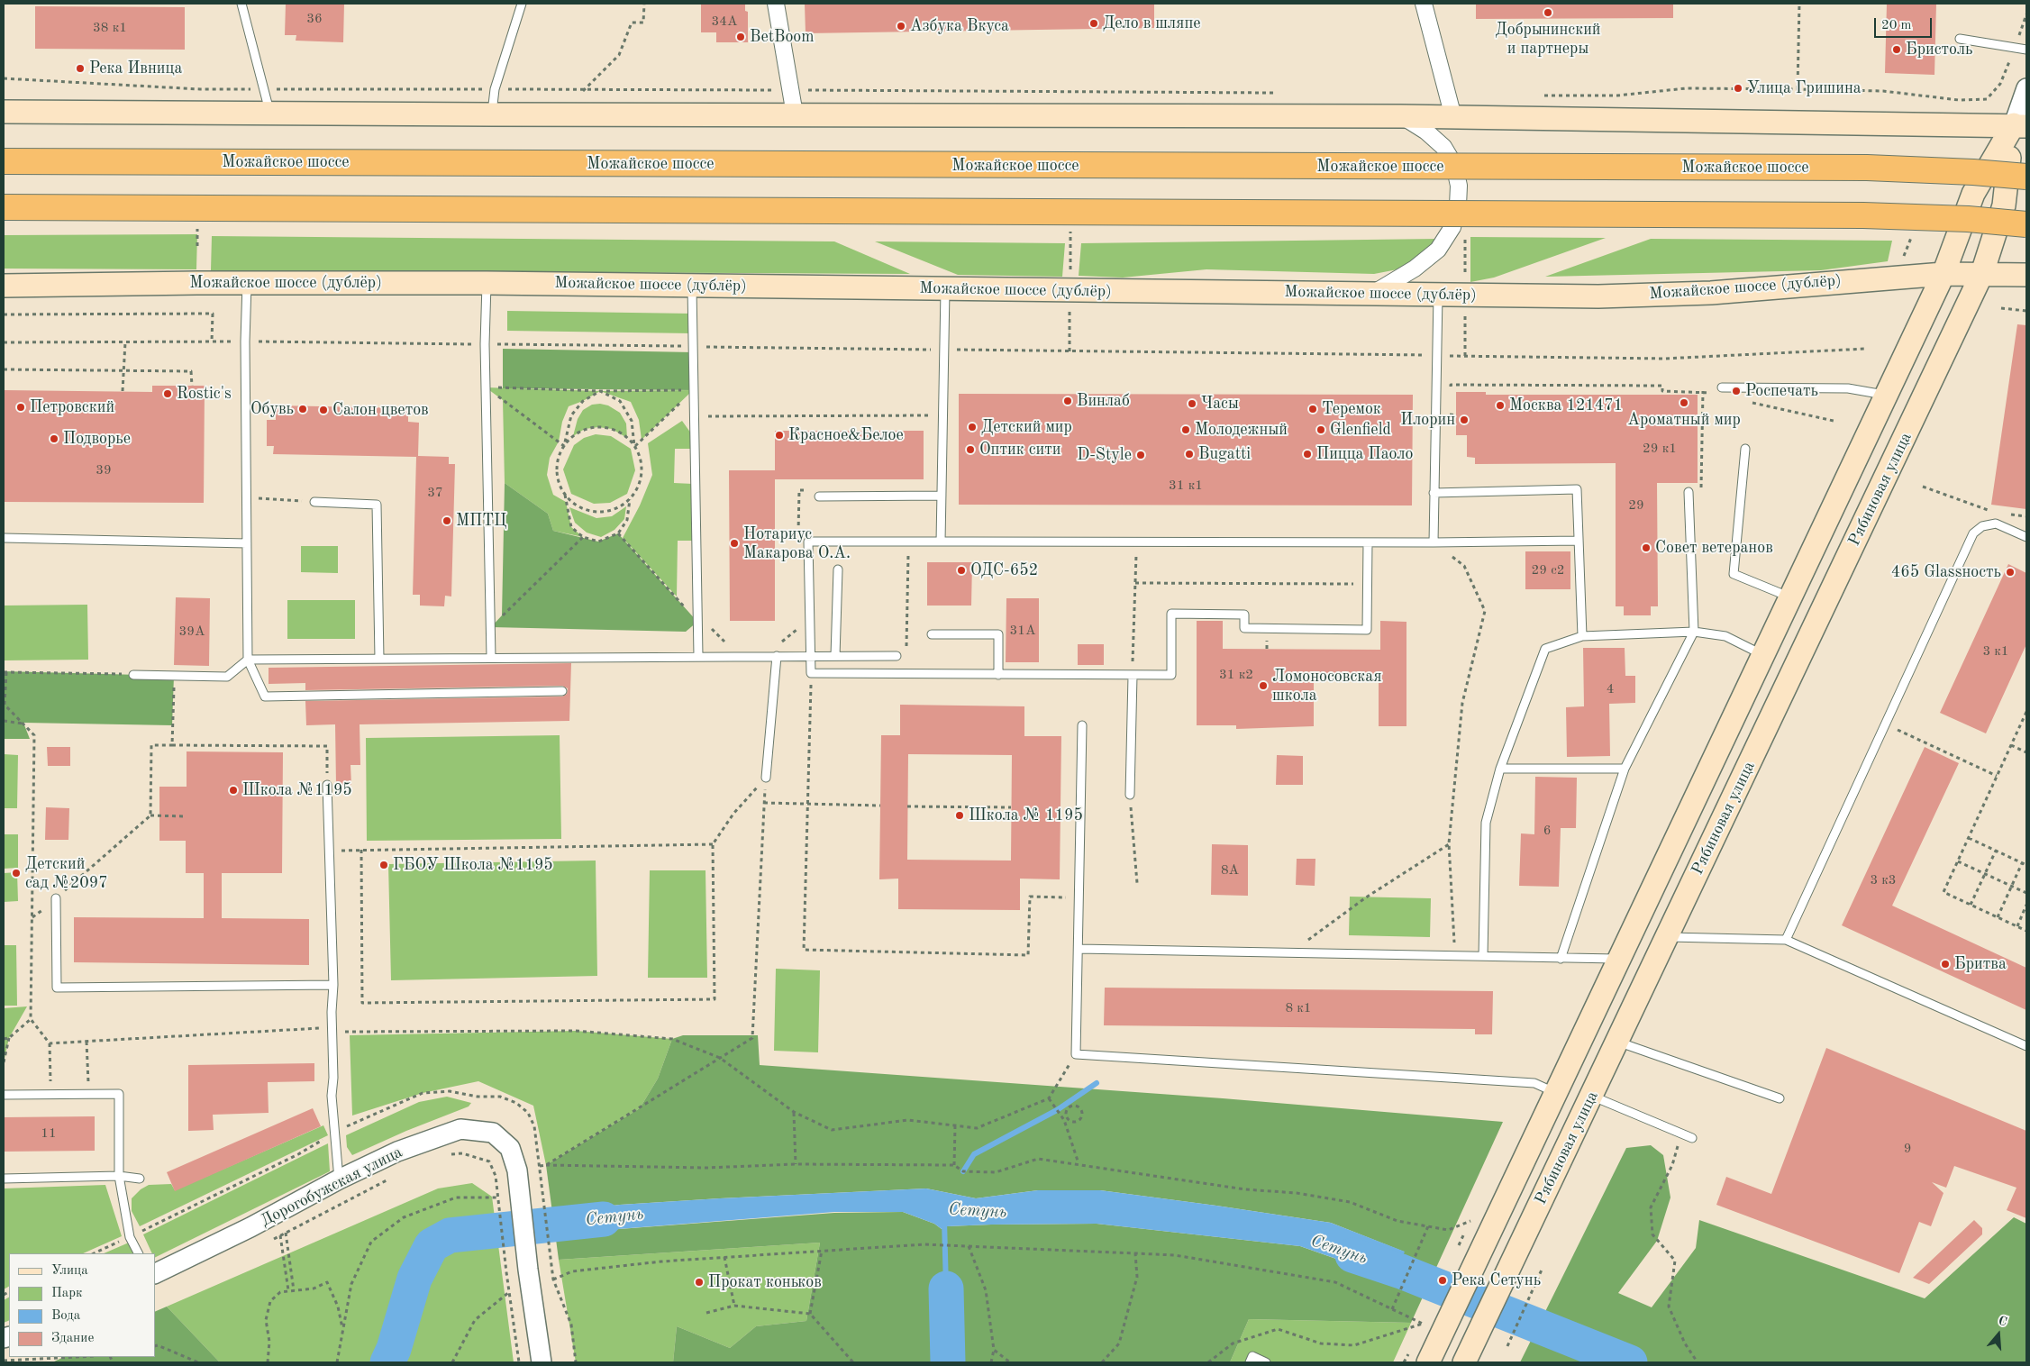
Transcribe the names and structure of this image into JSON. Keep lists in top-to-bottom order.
{
  "streets": {
    "main road": ["Можайское шоссе", "Можайское шоссе (дублёр)", "Рябиновая улица"],
    "street": ["Дорогобужская улица"]
  },
  "crossings": [
    ["Можайское шоссе (дублёр)", "Рябиновая улица"]
  ],
  "water": ["Сетунь"],
  "places": [
    "Добрынинский и партнеры",
    "Дело в шляпе",
    "Азбука Вкуса",
    "BetBoom",
    "Бристоль",
    "Река Ивница",
    "Улица Гришина",
    "Роспечать",
    "Rostic's",
    "Винлаб",
    "Ароматный мир",
    "Часы",
    "Москва 121471",
    "Петровский",
    "Обувь",
    "Теремок",
    "Салон цветов",
    "Илорин",
    "Детский мир",
    "Молодежный",
    "Glenfield",
    "Красное&Белое",
    "Подворье",
    "Оптик сити",
    "Bugatti",
    "Пицца Паоло",
    "D-Style",
    "МПТЦ",
    "Нотариус Макарова О.А.",
    "Совет ветеранов",
    "ОДС-652",
    "465 Glassность",
    "Ломоносовская школа",
    "Школа №1195",
    "Школа № 1195",
    "ГБОУ Школа №1195",
    "Детский сад №2097",
    "Бритва",
    "Река Сетунь",
    "Прокат коньков"
  ],
  "house_numbers": [
    "36",
    "34А",
    "38 к1",
    "29 к1",
    "39",
    "31 к1",
    "37",
    "29",
    "29 с2",
    "31А",
    "39А",
    "3 к1",
    "31 к2",
    "4",
    "6",
    "8А",
    "3 к3",
    "8 к1",
    "11",
    "9"
  ],
  "legend": [
    "Улица",
    "Парк",
    "Вода",
    "Здание"
  ],
  "scale_bar": "20 m",
  "north": "top"
}
